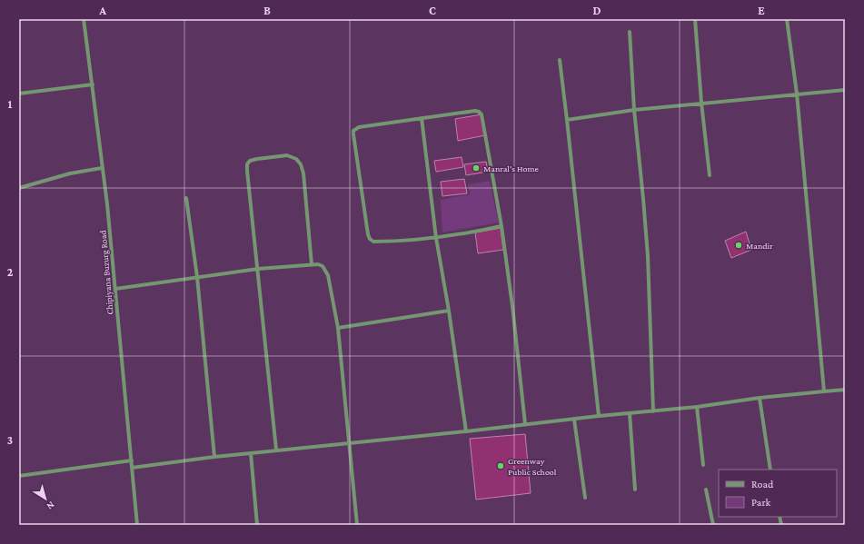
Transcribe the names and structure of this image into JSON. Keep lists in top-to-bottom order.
{
  "streets": {
    "street": ["Chipiyana Buzurg Road"]
  },
  "places": ["Manral's Home", "Mandir", "Greenway Public School"],
  "legend": ["Road", "Park"],
  "north": "bottom right",
  "grid": {
    "columns": [
      "A",
      "B",
      "C",
      "D",
      "E"
    ],
    "rows": ["1", "2", "3"]
  }
}
